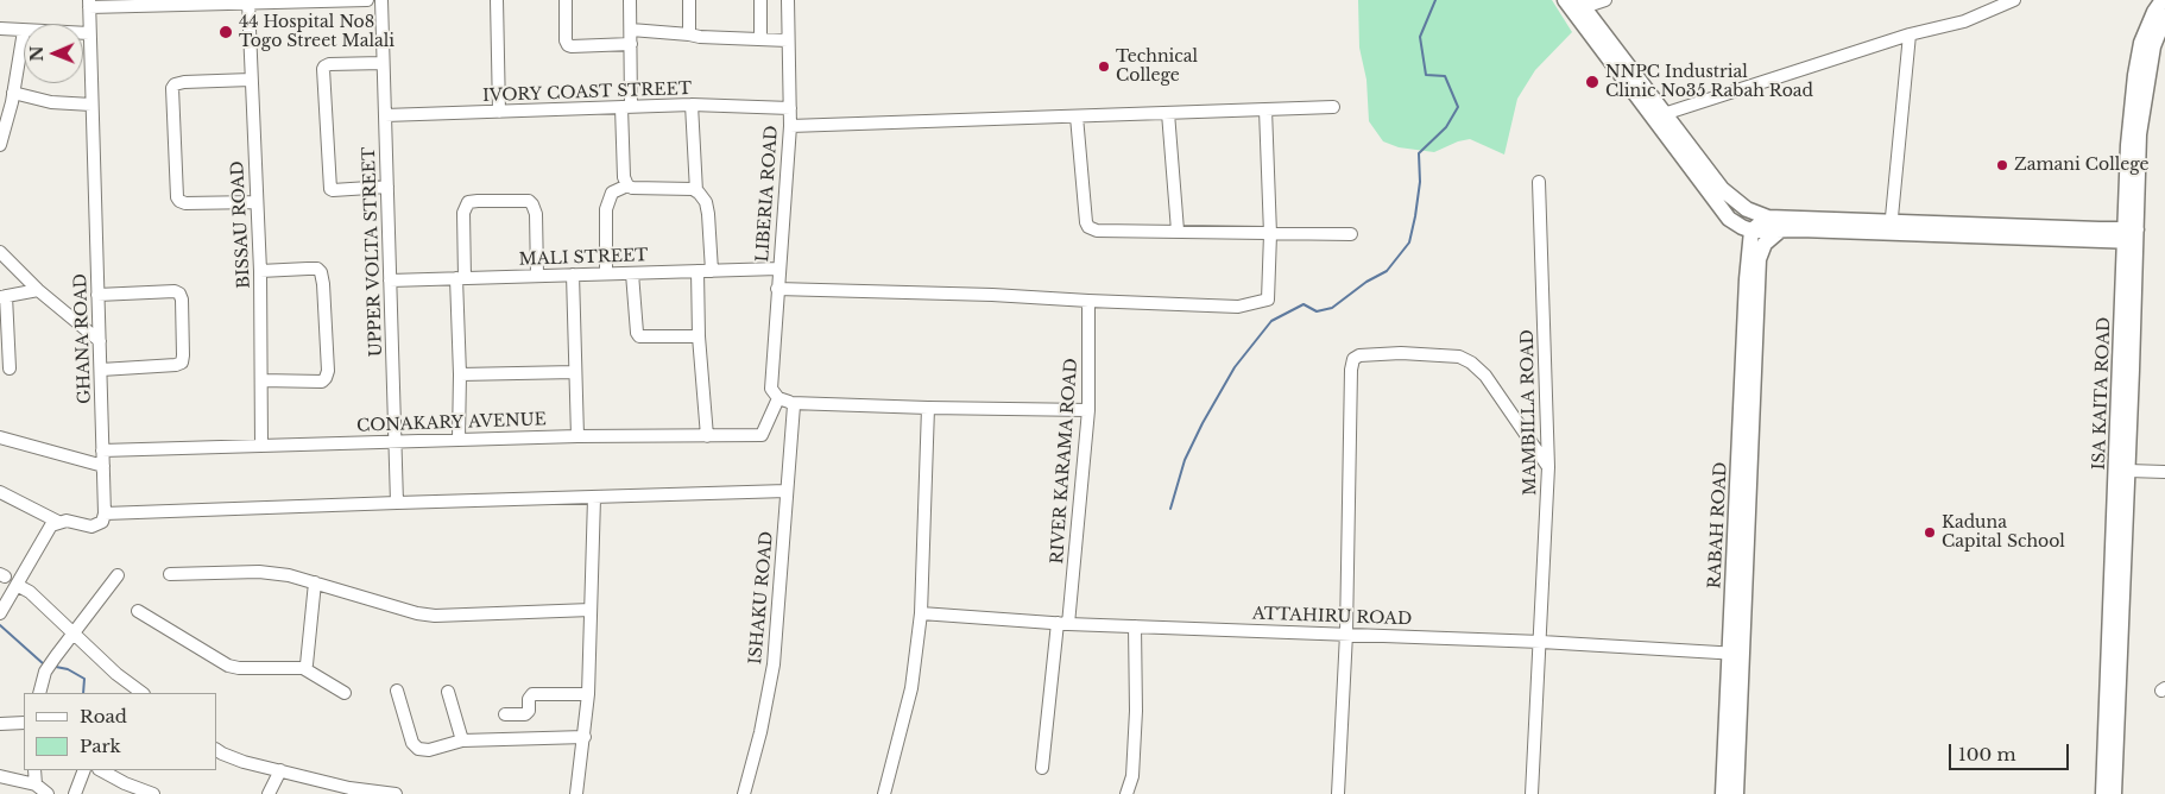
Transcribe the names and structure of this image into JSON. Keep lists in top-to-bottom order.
{
  "streets": {
    "main road": ["ISA KAITA ROAD", "RABAH ROAD"],
    "street": [
      "IVORY COAST STREET",
      "LIBERIA ROAD",
      "BISSAU ROAD",
      "UPPER VOLTA STREET",
      "MALI STREET",
      "GHANA ROAD",
      "MAMBILLA ROAD",
      "CONAKARY AVENUE",
      "RIVER KARAMA ROAD",
      "ISHAKU ROAD",
      "ATTAHIRU ROAD"
    ]
  },
  "crossings": [
    ["IVORY COAST STREET", "LIBERIA ROAD"],
    ["IVORY COAST STREET", "UPPER VOLTA STREET"],
    ["LIBERIA ROAD", "MALI STREET"],
    ["LIBERIA ROAD", "CONAKARY AVENUE"],
    ["BISSAU ROAD", "CONAKARY AVENUE"],
    ["UPPER VOLTA STREET", "MALI STREET"],
    ["UPPER VOLTA STREET", "CONAKARY AVENUE"],
    ["GHANA ROAD", "CONAKARY AVENUE"],
    ["MAMBILLA ROAD", "ATTAHIRU ROAD"],
    ["RIVER KARAMA ROAD", "ATTAHIRU ROAD"],
    ["RABAH ROAD", "ATTAHIRU ROAD"]
  ],
  "places": [
    "44 Hospital No8 Togo Street Malali",
    "Technical College",
    "NNPC Industrial Clinic No35 Rabah Road",
    "Zamani College",
    "Kaduna Capital School"
  ],
  "legend": ["Road", "Park"],
  "scale_bar": "100 m",
  "north": "left"
}
